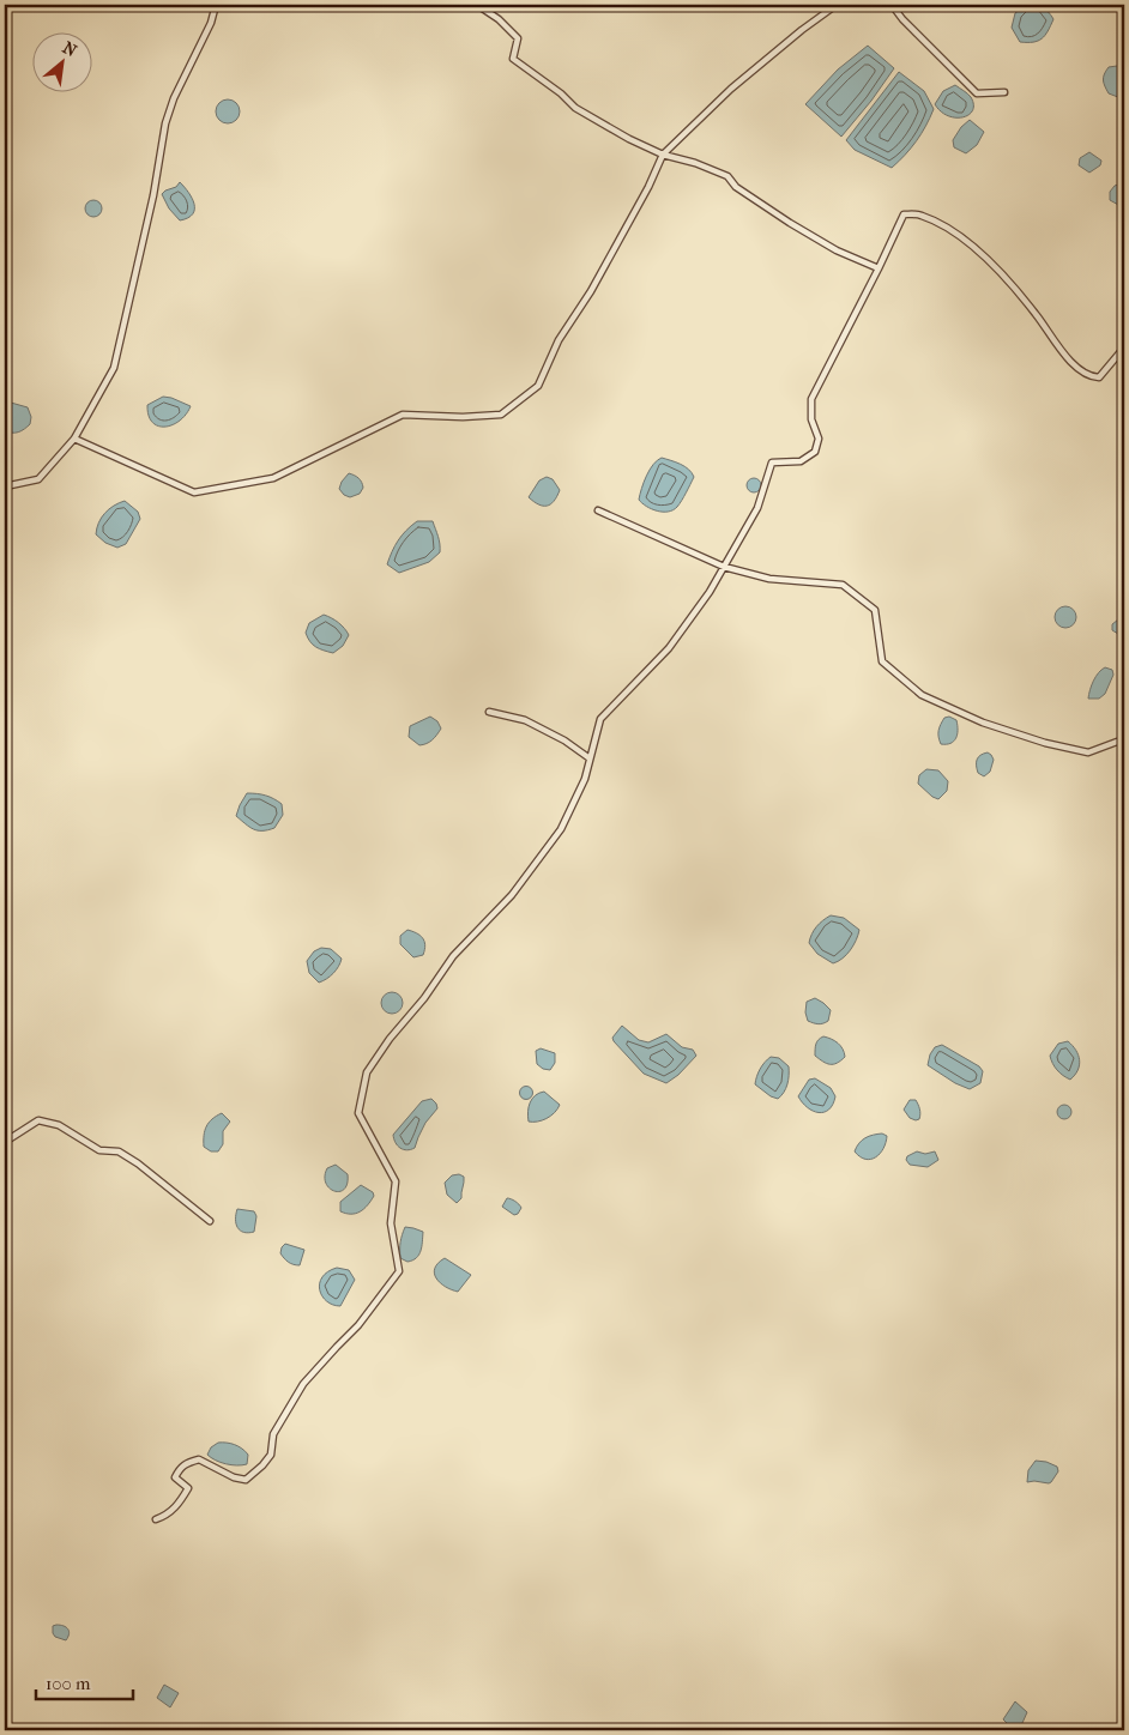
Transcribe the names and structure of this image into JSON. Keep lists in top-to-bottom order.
{
  "scale_bar": "100 m",
  "north": "top right"
}
